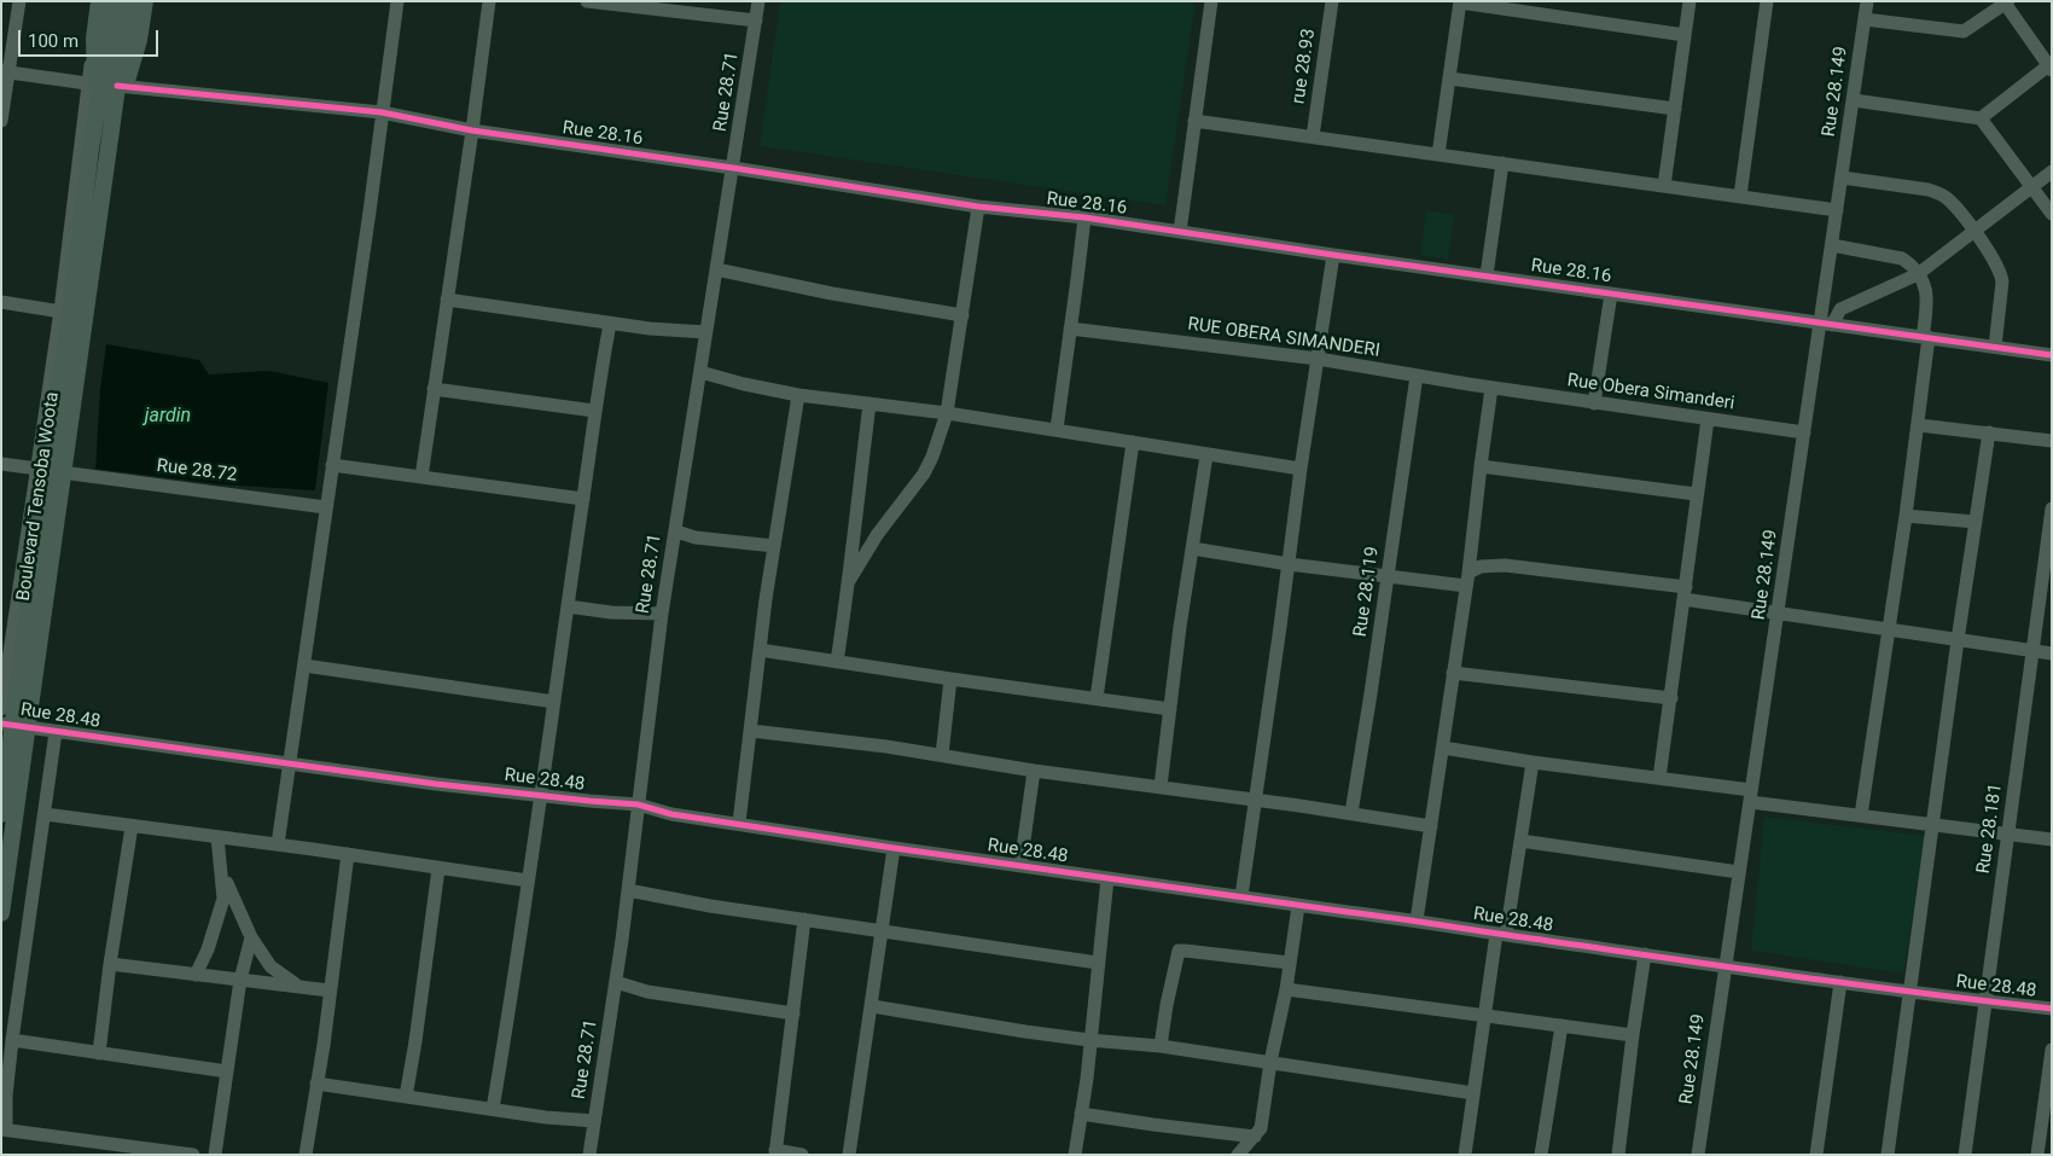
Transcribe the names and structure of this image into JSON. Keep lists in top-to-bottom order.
{
  "streets": {
    "main road": ["Boulevard Tensoba Woota"],
    "street": [
      "rue 28.93",
      "Rue 28.71",
      "Rue 28.149",
      "Rue 28.16",
      "RUE OBERA SIMANDERI",
      "Rue Obera Simanderi",
      "Rue 28.72",
      "Rue 28.119",
      "Rue 28.48",
      "Rue 28.181"
    ]
  },
  "crossings": [
    ["Rue 28.71", "Rue 28.16"],
    ["Rue 28.71", "Rue 28.48"],
    ["Rue 28.149", "Rue 28.16"],
    ["Rue 28.149", "Rue Obera Simanderi"],
    ["Rue 28.149", "Rue 28.48"],
    ["RUE OBERA SIMANDERI", "Rue Obera Simanderi"],
    ["RUE OBERA SIMANDERI", "Rue 28.119"],
    ["Rue 28.72", "Boulevard Tensoba Woota"],
    ["Boulevard Tensoba Woota", "Rue 28.48"],
    ["Rue 28.48", "Rue 28.181"]
  ],
  "water": ["jardin"],
  "scale_bar": "100 m"
}
